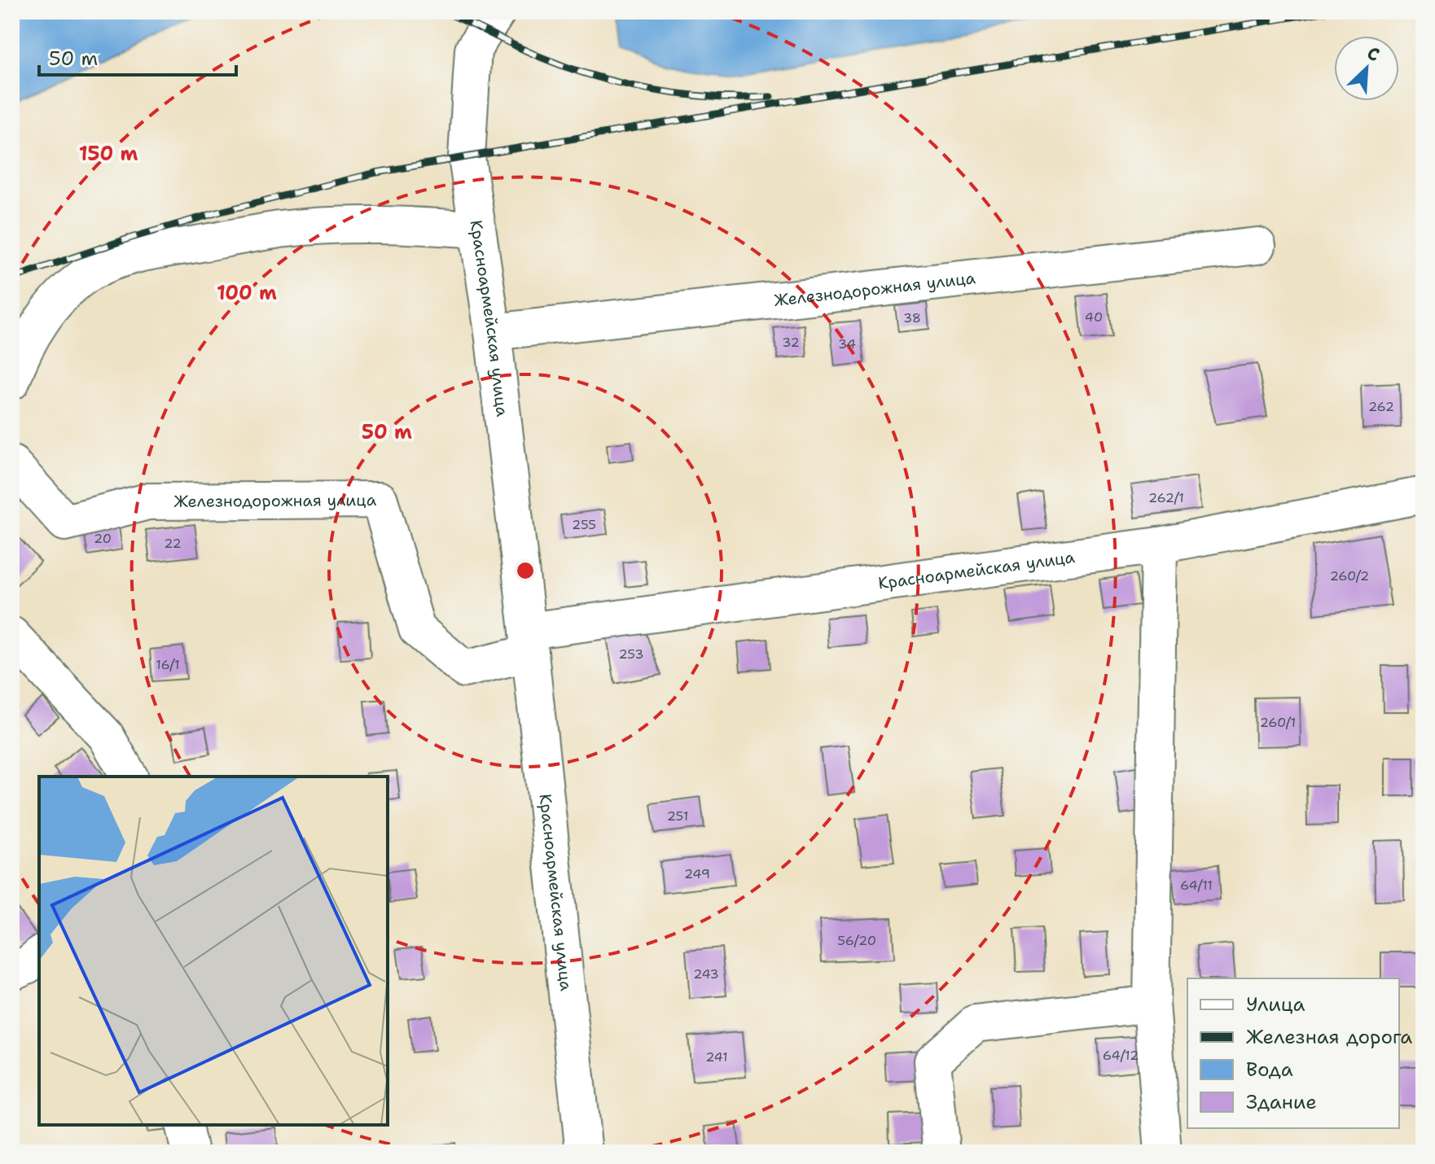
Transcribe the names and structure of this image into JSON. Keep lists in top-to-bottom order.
{
  "streets": {
    "street": ["Железнодорожная улица", "Красноармейская улица"]
  },
  "crossings": [
    ["Железнодорожная улица", "Красноармейская улица"]
  ],
  "house_numbers": [
    "40",
    "38",
    "32",
    "34",
    "262",
    "262/1",
    "255",
    "20",
    "22",
    "260/2",
    "253",
    "16/1",
    "260/1",
    "251",
    "249",
    "64/11",
    "56/20",
    "243",
    "64/12",
    "241"
  ],
  "legend": [
    "Улица",
    "Железная дорога",
    "Вода",
    "Здание"
  ],
  "scale_bar": "50 m",
  "north": "top right",
  "rings": ["150 m", "100 m", "50 m"]
}
